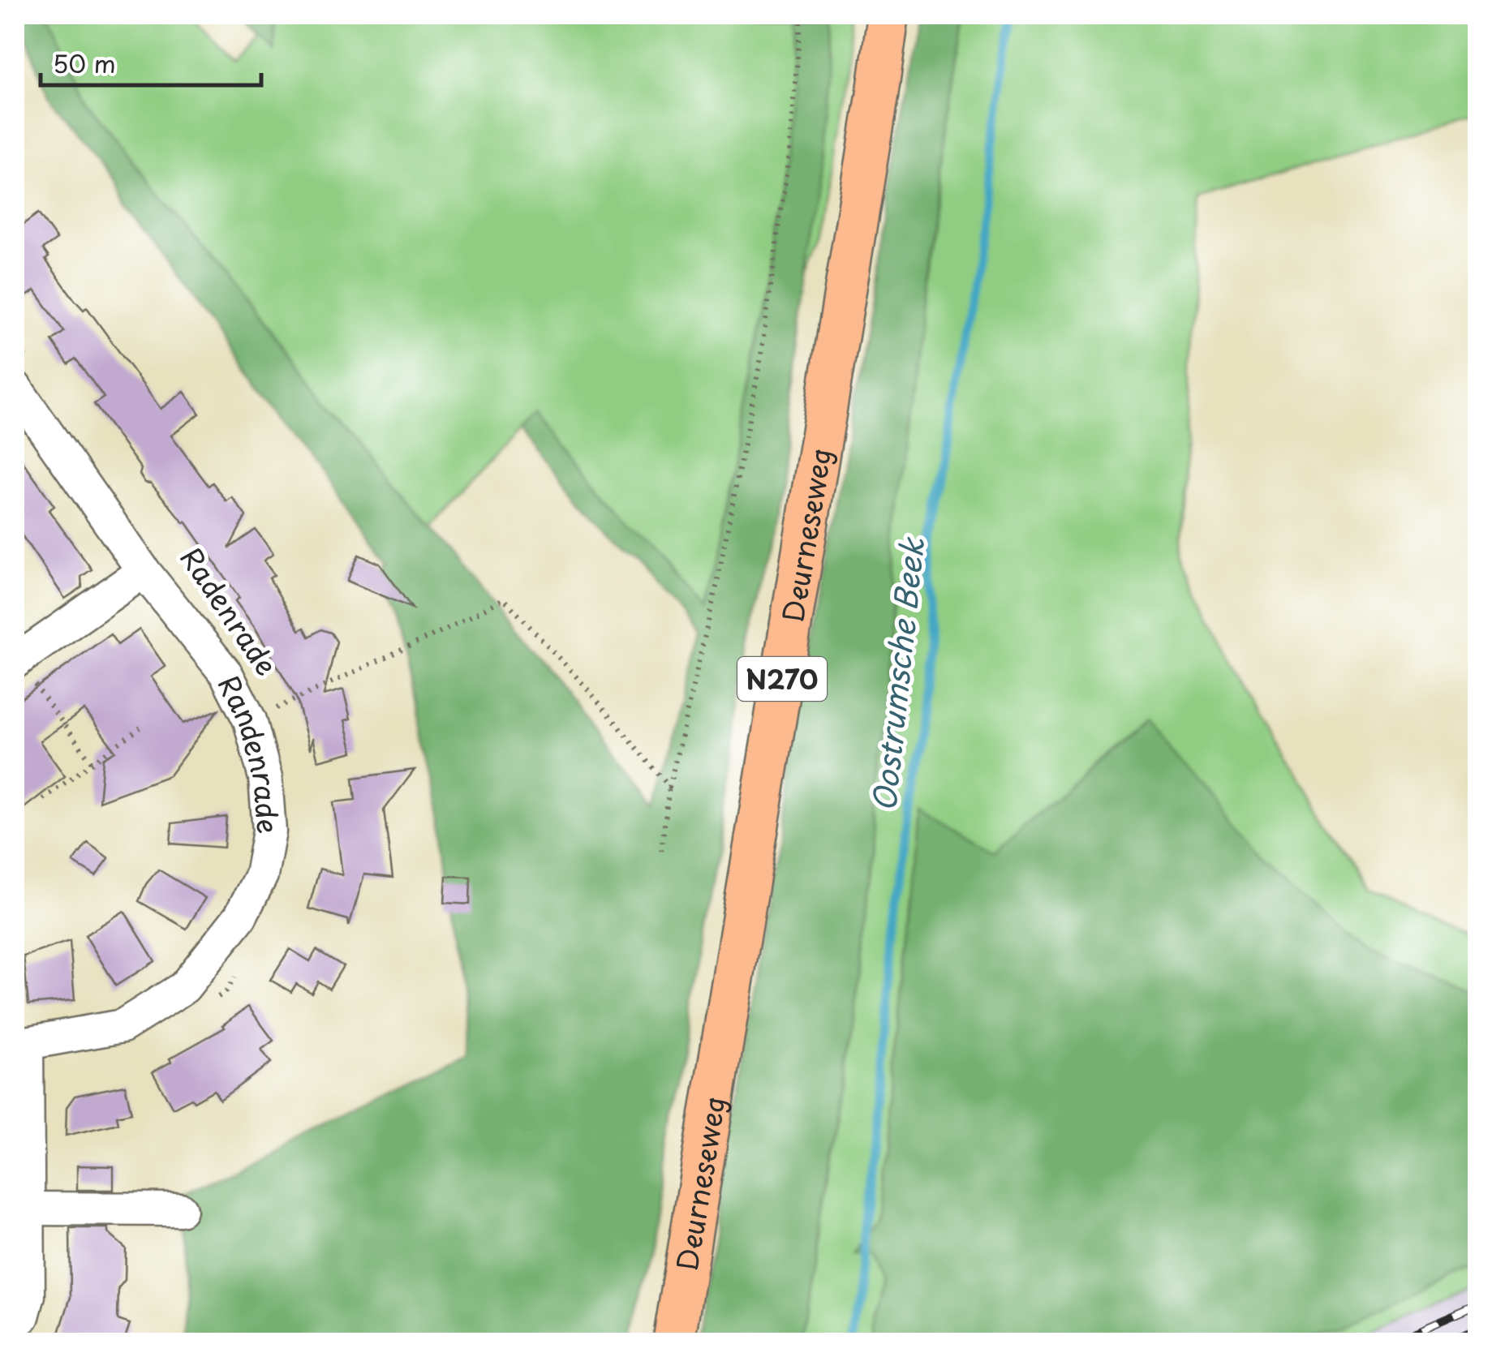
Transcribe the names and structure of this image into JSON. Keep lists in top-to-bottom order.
{
  "streets": {
    "main road": ["Deurneseweg", "N270"],
    "street": ["Randenrade"]
  },
  "water": ["Oostrumsche Beek"],
  "scale_bar": "50 m"
}
